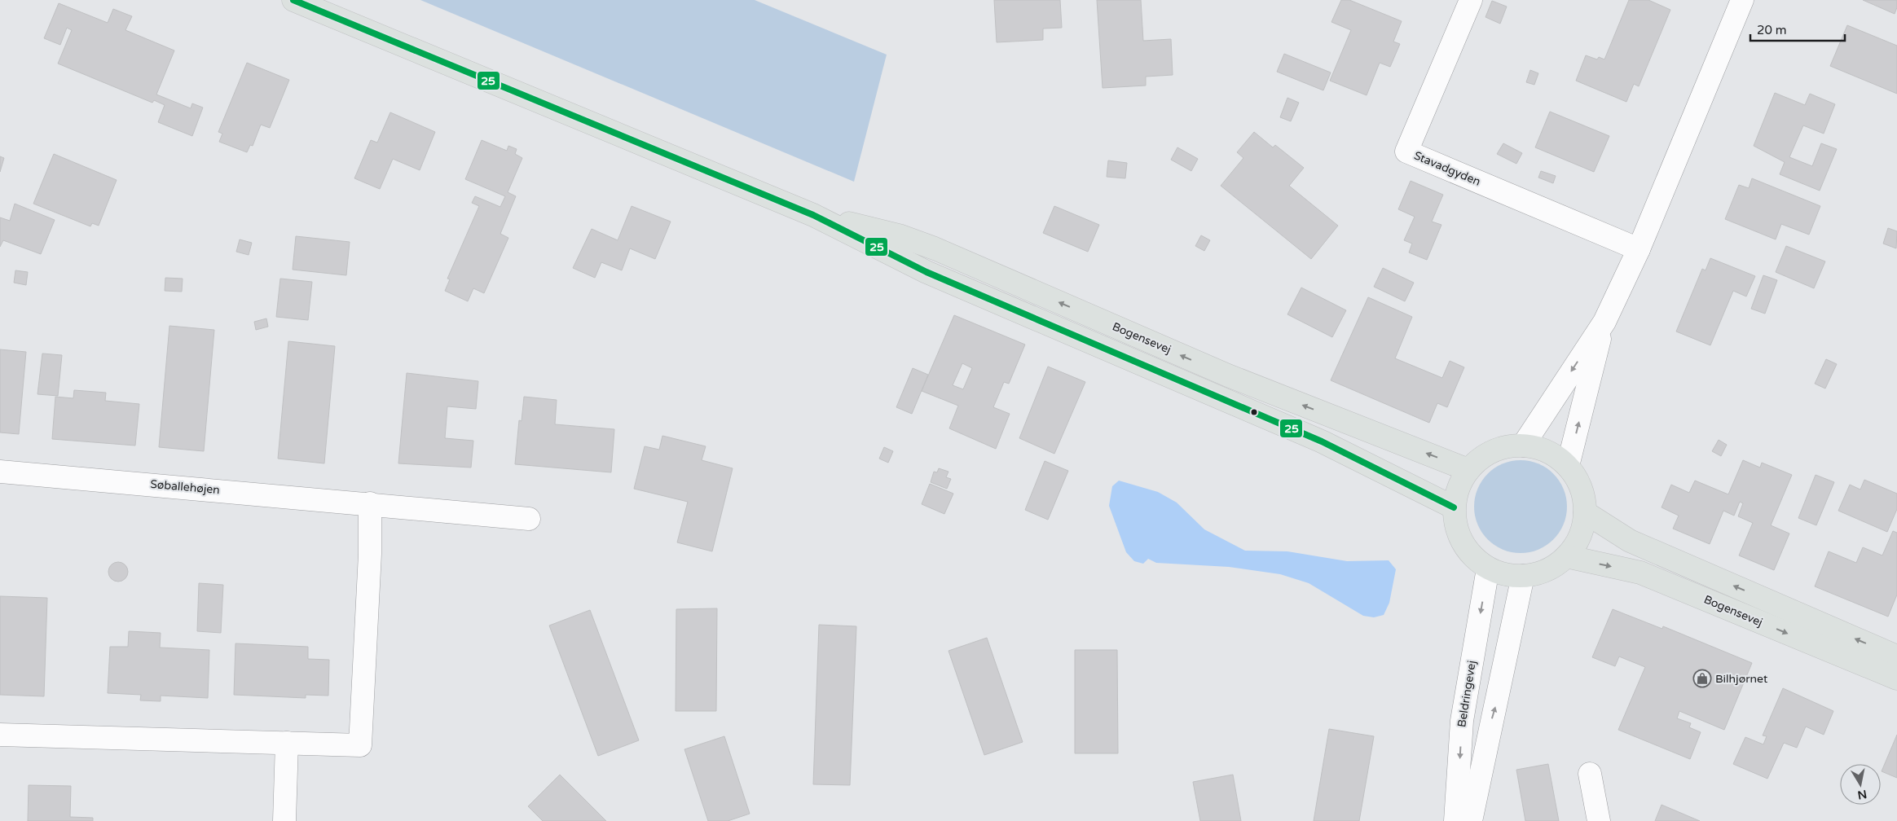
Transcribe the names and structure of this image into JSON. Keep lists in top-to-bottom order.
{
  "streets": {
    "main road": ["Bogensevej"],
    "street": ["Stavadgyden", "Søballehøjen", "Beldringevej"]
  },
  "crossings": [
    ["Bogensevej", "Beldringevej"]
  ],
  "places": {
    "shop": ["Bilhjørnet"]
  },
  "lines": ["transit line 25"],
  "scale_bar": "20 m",
  "north": "bottom"
}
